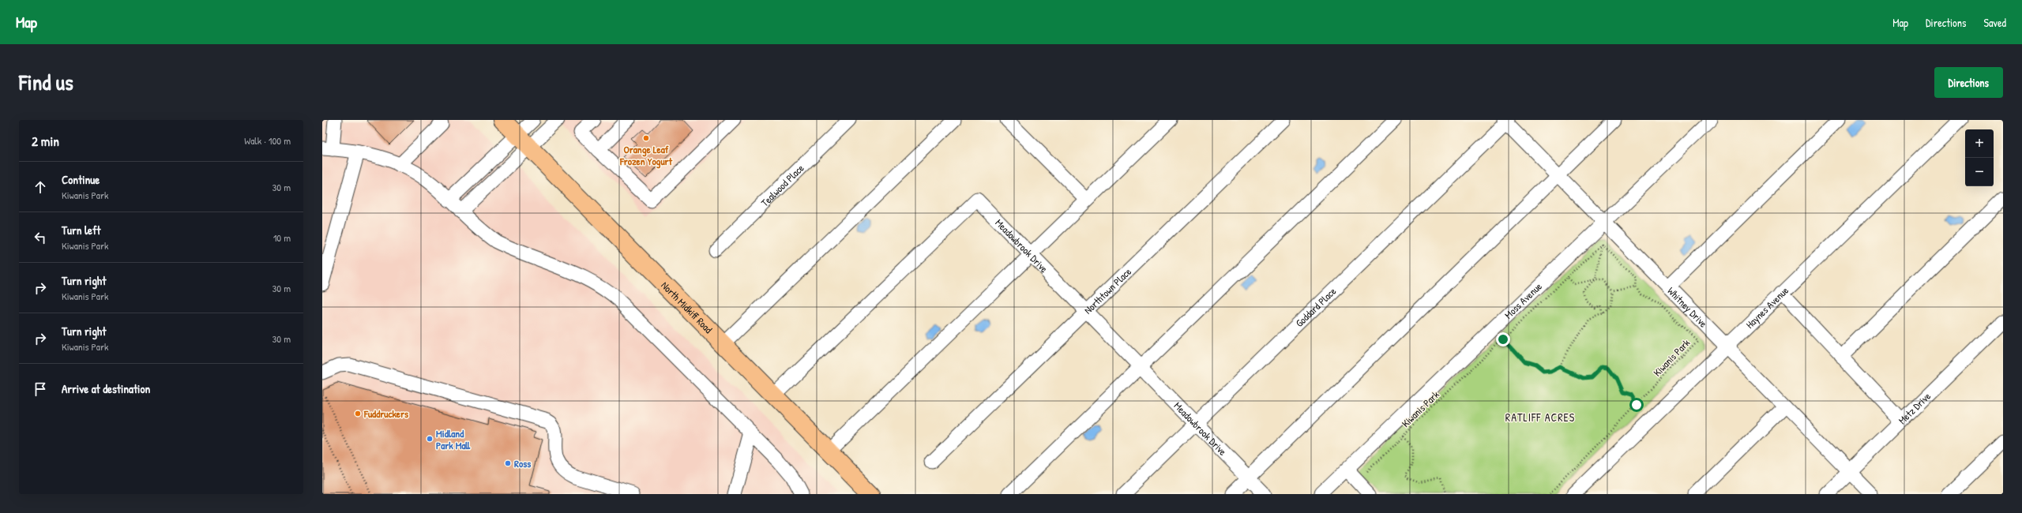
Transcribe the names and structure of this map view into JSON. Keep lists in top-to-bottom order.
{
  "streets": {
    "main road": ["North Midkiff Road"],
    "street": [
      "Tealwood Place",
      "Meadowbrook Drive",
      "Northtown Place",
      "Moss Avenue",
      "Haynes Avenue",
      "Goddard Place",
      "Whitney Drive",
      "Metz Drive"
    ],
    "path": ["Kiwanis Park"]
  },
  "crossings": [
    ["Meadowbrook Drive", "Northtown Place"],
    ["Meadowbrook Drive", "North Midkiff Road"],
    ["Meadowbrook Drive", "Goddard Place"],
    ["Moss Avenue", "Whitney Drive"],
    ["Moss Avenue", "Kiwanis Park"],
    ["Haynes Avenue", "Whitney Drive"],
    ["Goddard Place", "Whitney Drive"],
    ["Whitney Drive", "Metz Drive"]
  ],
  "districts": ["RATLIFF ACRES"],
  "places": [
    "Orange Leaf Frozen Yogurt",
    "Fuddruckers",
    "Midland Park Mall",
    "Ross"
  ],
  "page": {
    "header": "Map",
    "nav": ["Map", "Directions", "Saved"],
    "title": "Find us",
    "buttons": "Directions",
    "heading": ["2 min", "Walk · 100 m"],
    "map_buttons": ["+", "−"],
    "list": [
      ["Continue", "Kiwanis Park", "30 m"],
      ["Turn left", "Kiwanis Park", "10 m"],
      ["Turn right", "Kiwanis Park", "30 m"],
      ["Turn right", "Kiwanis Park", "30 m"],
      "Arrive at destination"
    ]
  }
}
